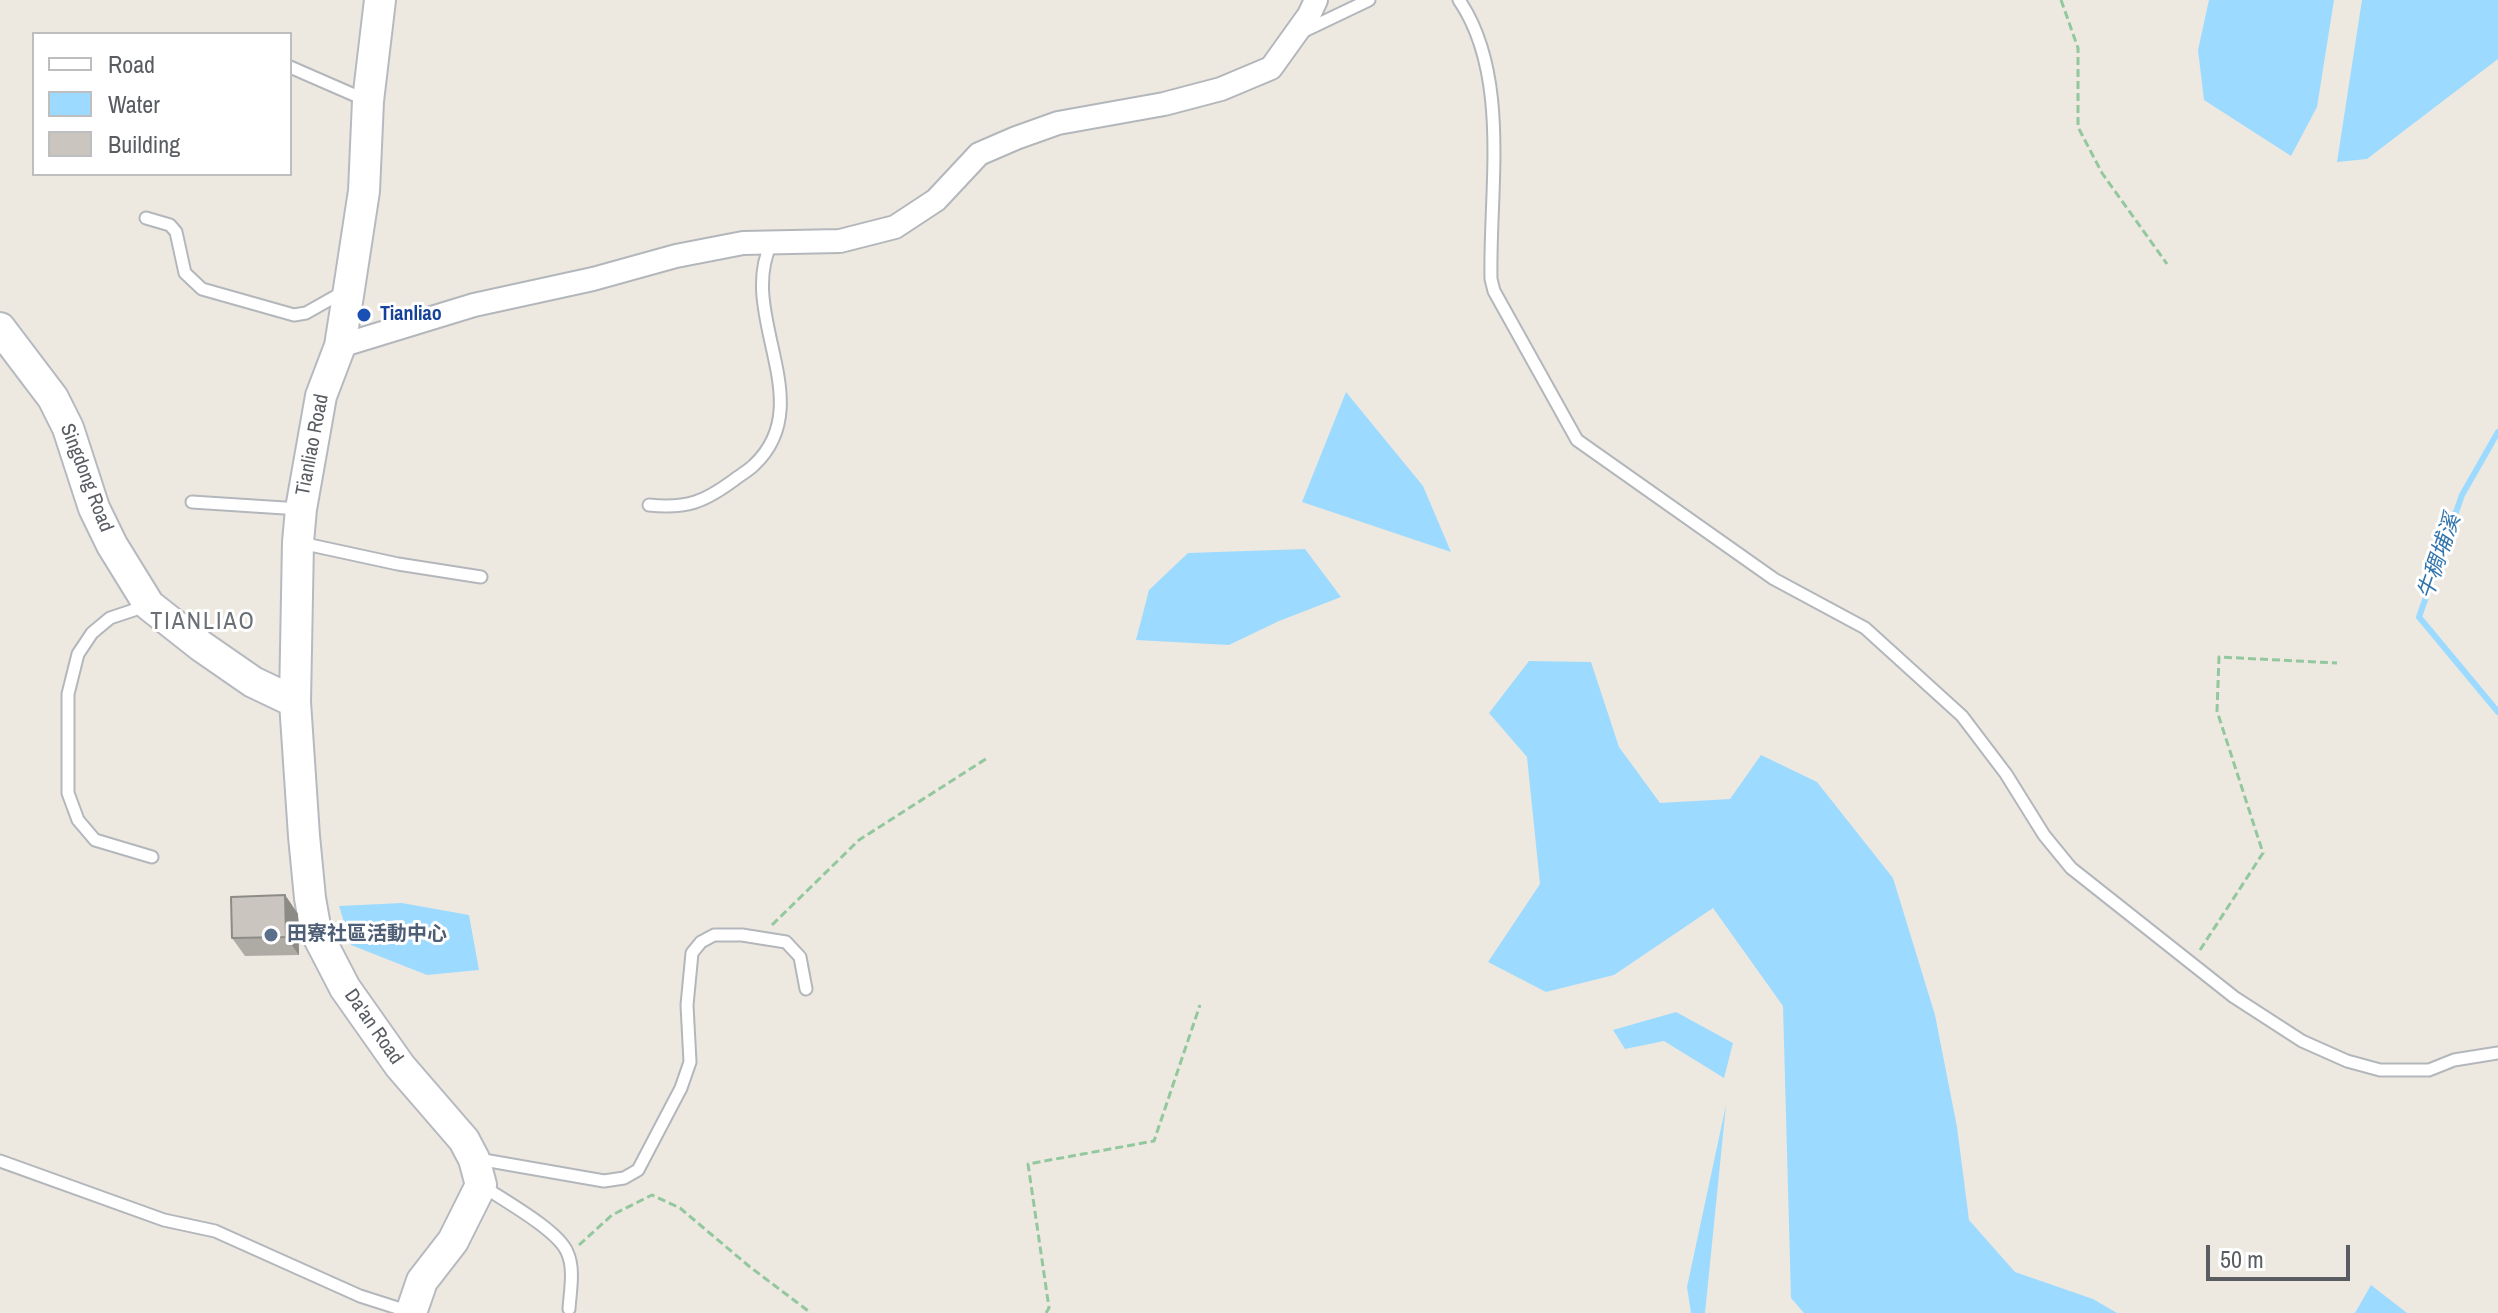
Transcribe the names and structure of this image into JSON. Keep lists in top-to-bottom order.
{
  "streets": {
    "street": ["Tianliao Road", "Singdong Road", "Da'an Road"]
  },
  "crossings": [
    ["Tianliao Road", "Singdong Road"],
    ["Tianliao Road", "Da'an Road"],
    ["Singdong Road", "Da'an Road"]
  ],
  "districts": ["TIANLIAO"],
  "water": ["牛稠埔溪"],
  "places": ["Tianliao", "田寮社區活動中心"],
  "legend": ["Road", "Water", "Building"],
  "scale_bar": "50 m"
}
